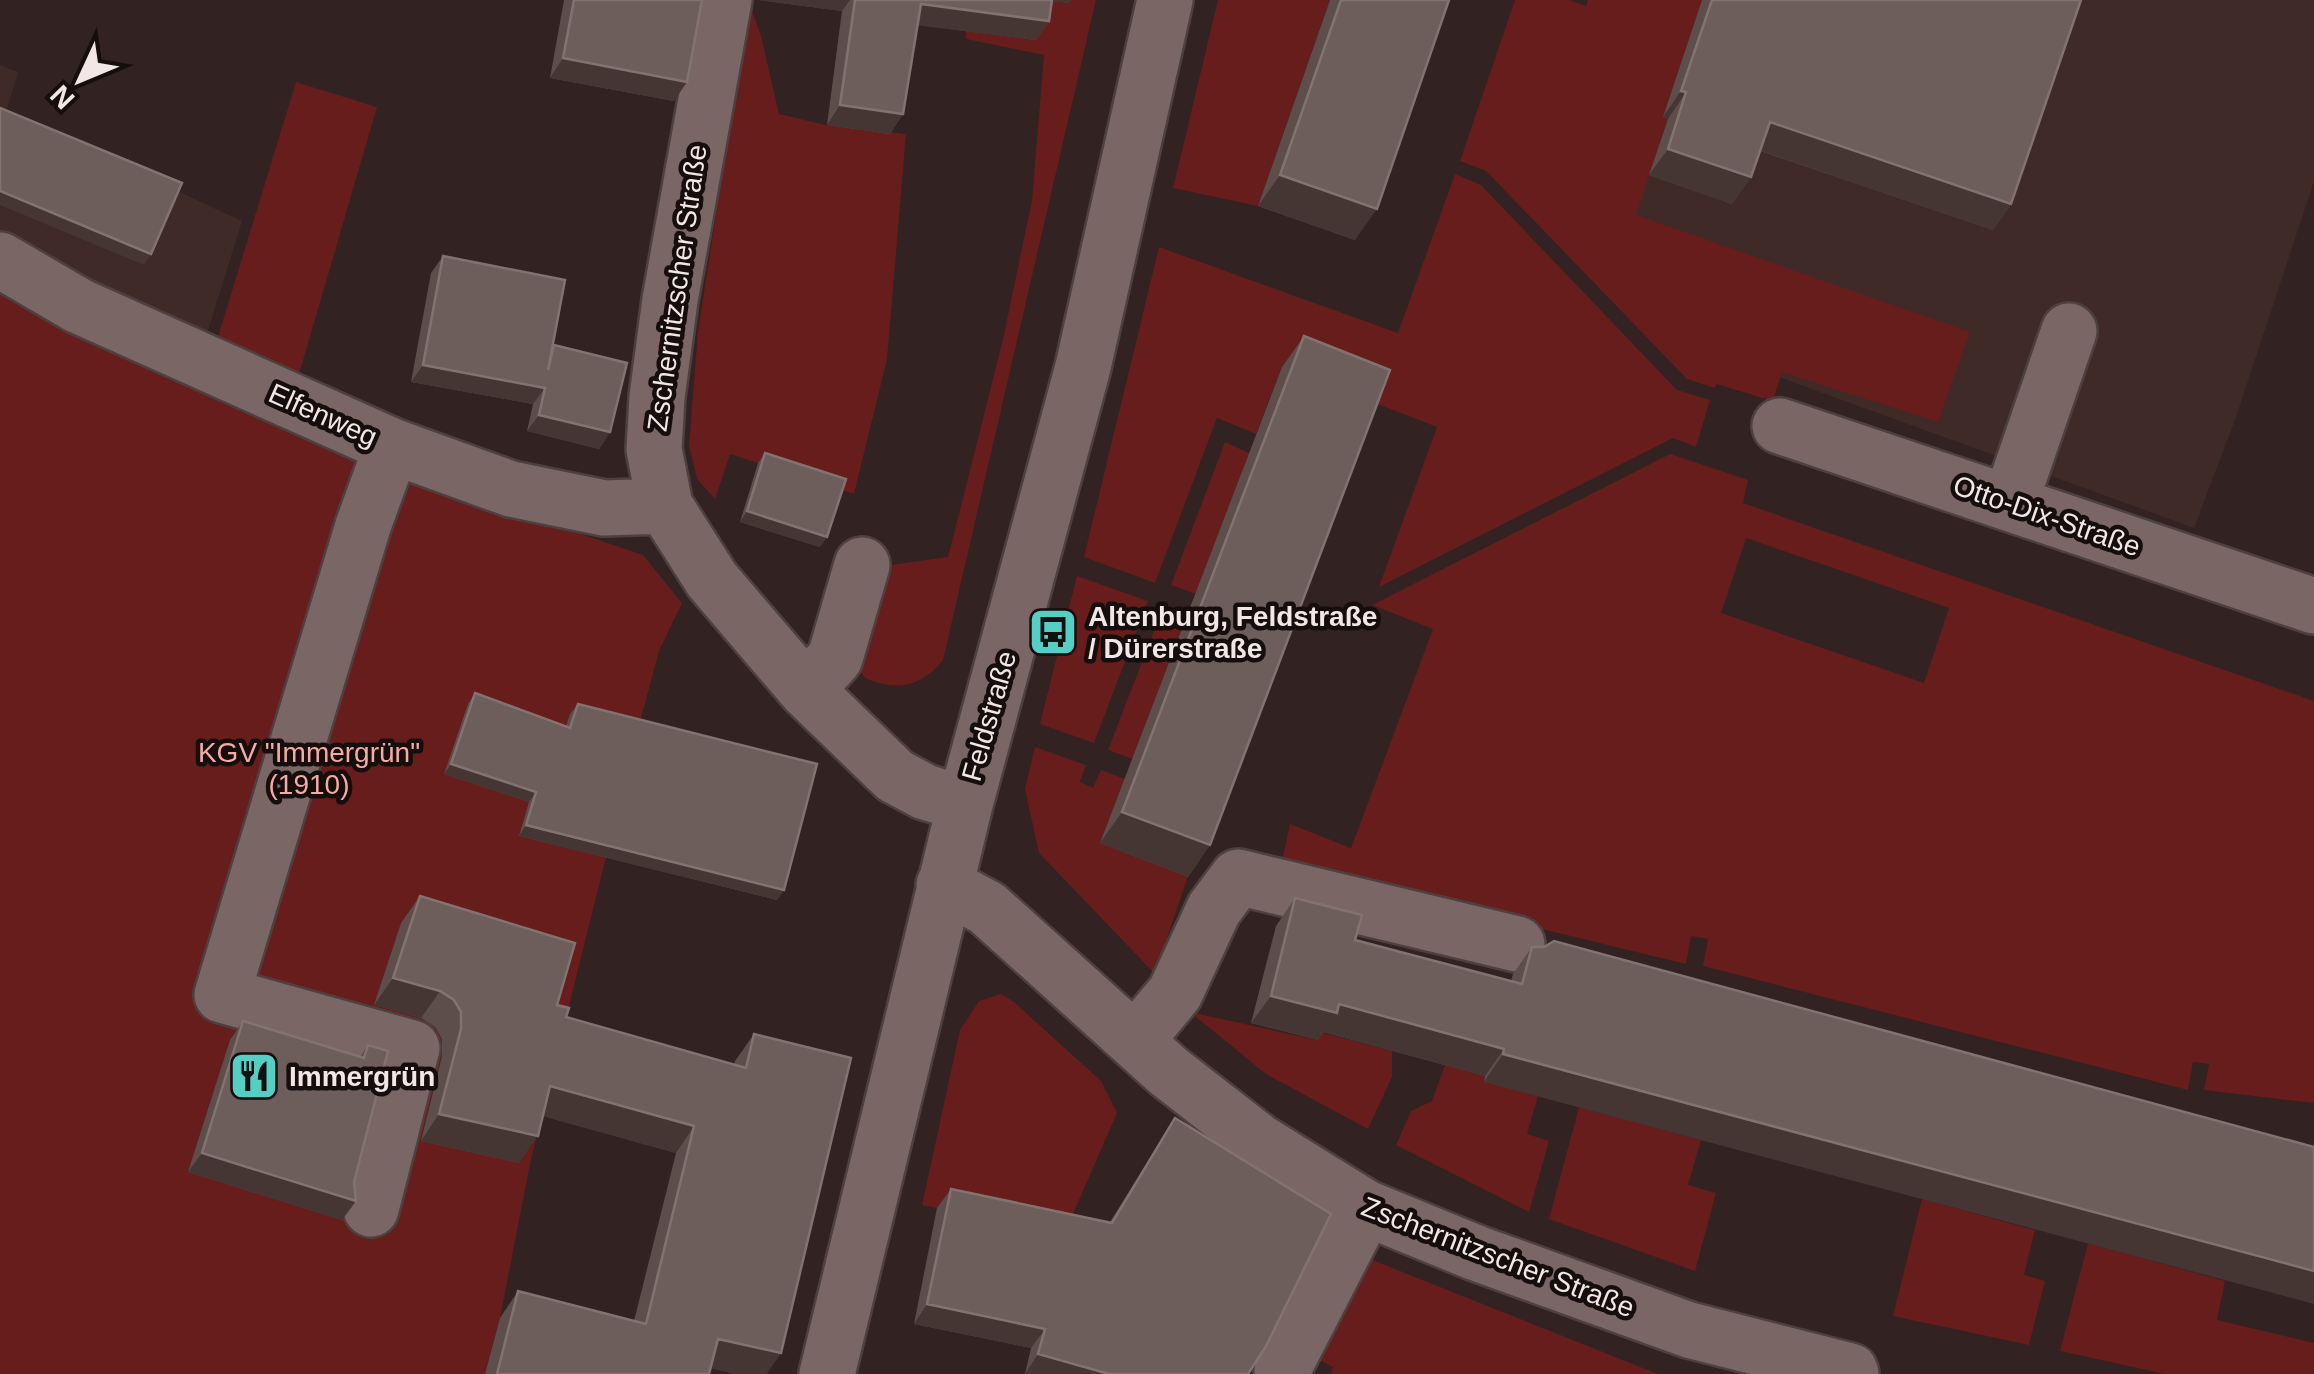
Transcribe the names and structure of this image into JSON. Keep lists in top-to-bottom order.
{
  "streets": {
    "street": [
      "Zschernitzscher Straße",
      "Elfenweg",
      "Otto-Dix-Straße",
      "Feldstraße"
    ]
  },
  "crossings": [
    ["Zschernitzscher Straße", "Elfenweg"],
    ["Zschernitzscher Straße", "Feldstraße"]
  ],
  "parks": ["KGV \"Immergrün\" (1910)"],
  "places": {
    "bus stop": ["Altenburg, Feldstraße / Dürerstraße"],
    "restaurant": ["Immergrün"]
  },
  "north": "bottom left"
}
